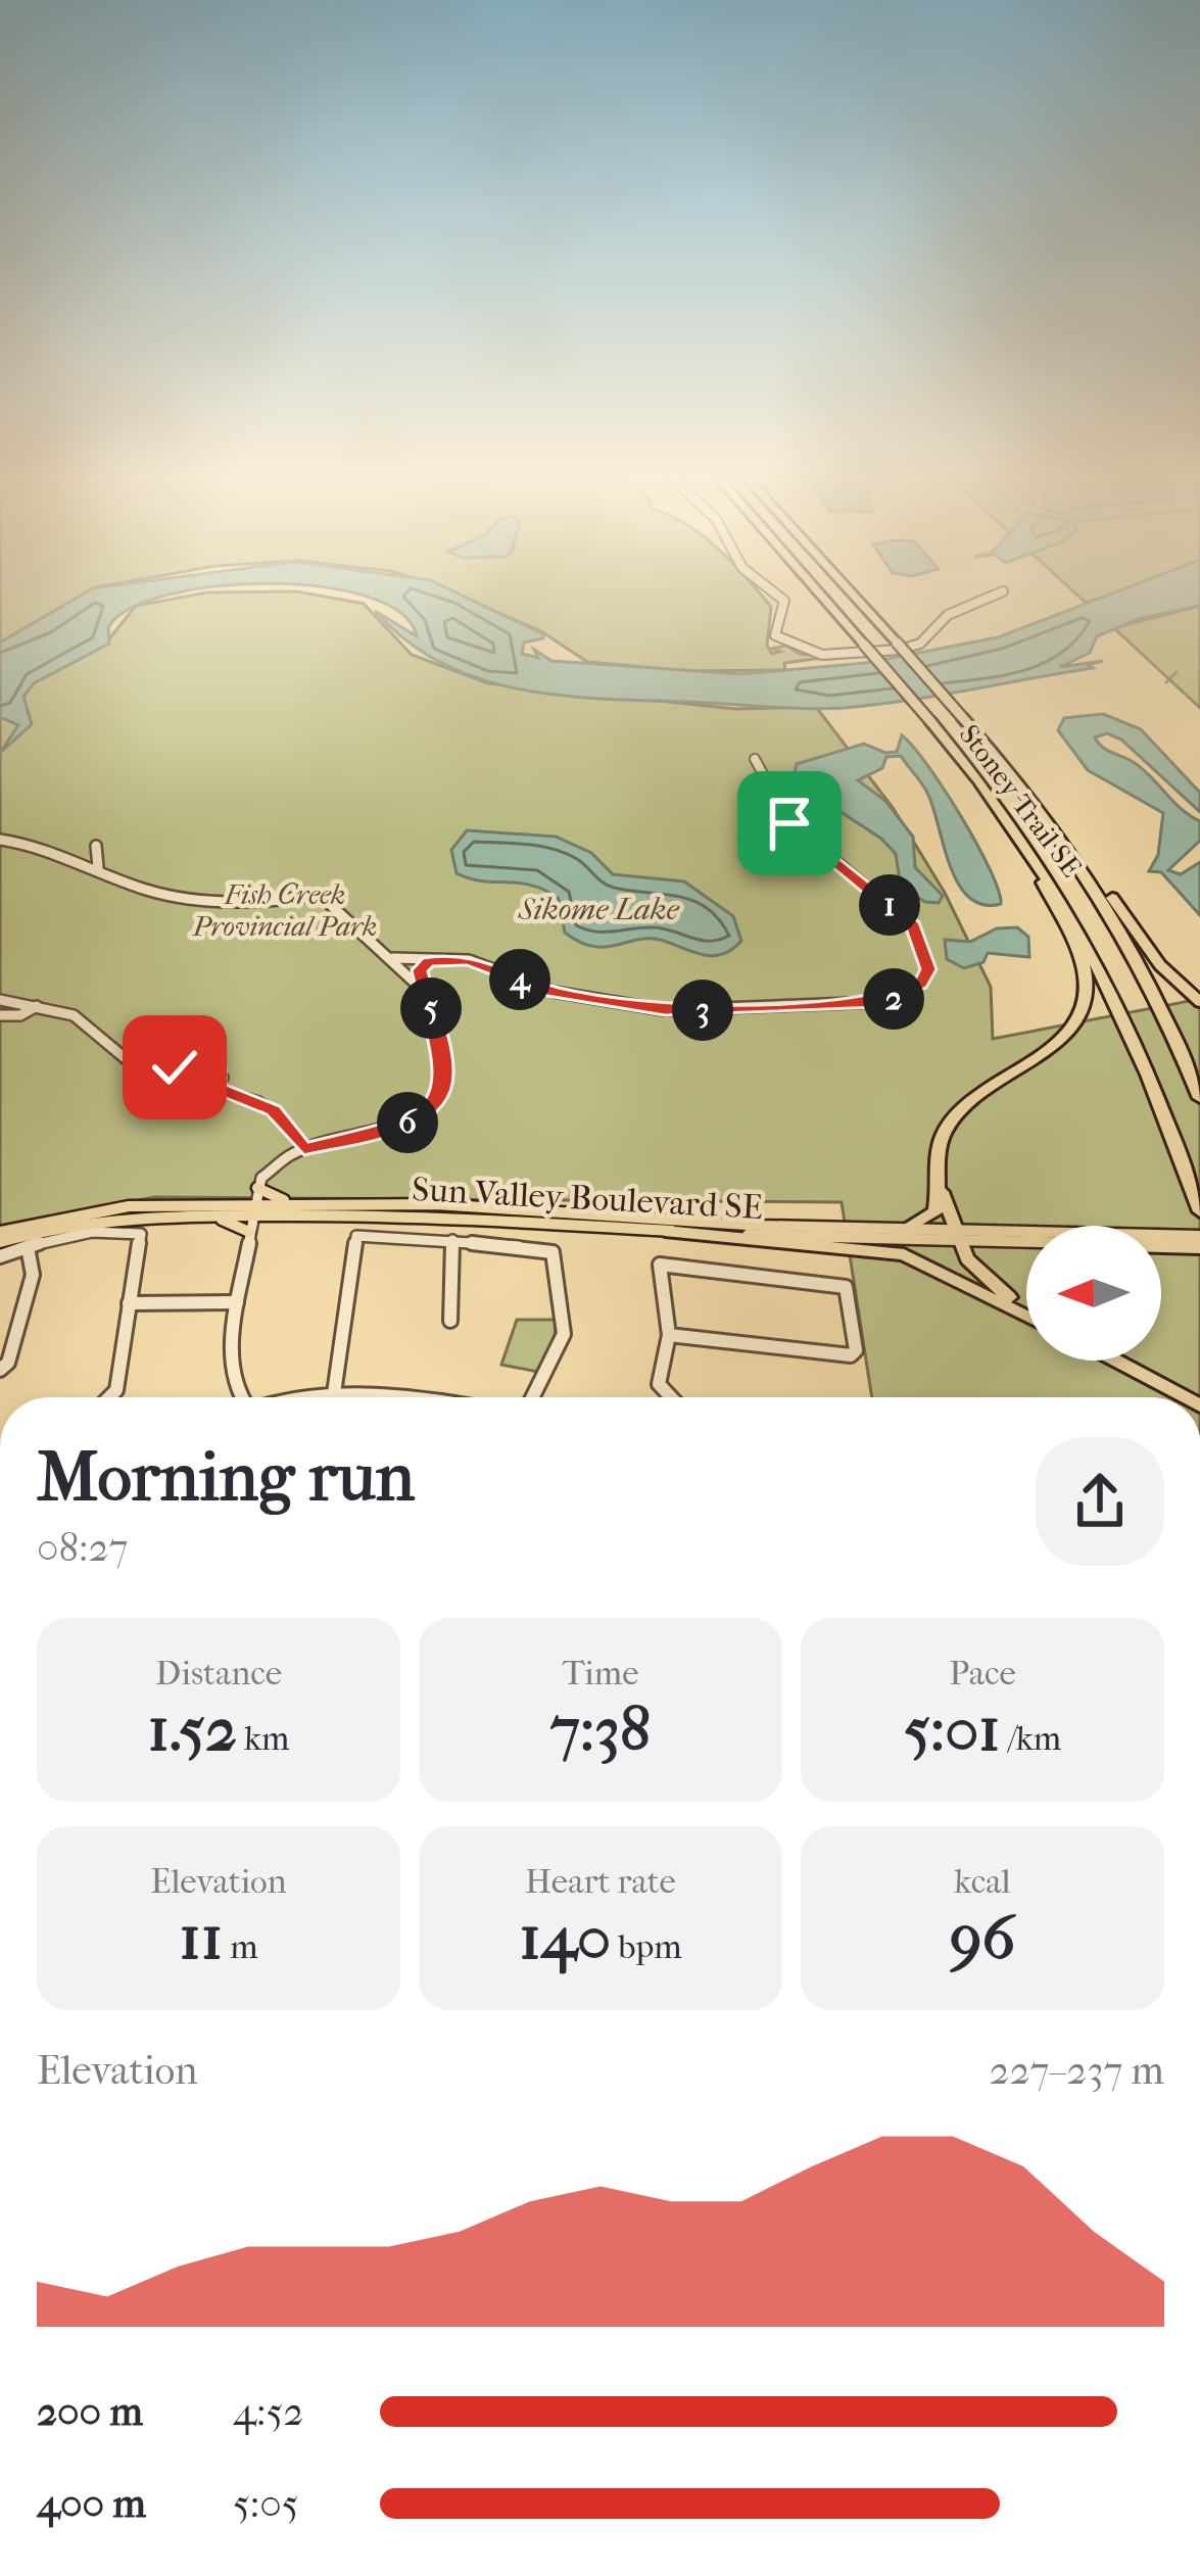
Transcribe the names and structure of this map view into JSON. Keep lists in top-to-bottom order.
{
  "streets": {
    "highway": ["Stoney Trail SE"],
    "main road": ["Sun Valley Boulevard SE"]
  },
  "water": ["Sikome Lake"],
  "parks": ["Fish Creek Provincial Park"],
  "north": "left",
  "page": {
    "pins": [
      "1",
      "4",
      "2",
      "5",
      "3",
      "6"
    ],
    "heading": ["Morning run", "08:27"],
    "stats": [
      ["Distance", "1.52 km"],
      ["Time", "7:38"],
      ["Pace", "5:01 /km"],
      ["Elevation", "11 m"],
      ["Heart rate", "140 bpm"],
      ["kcal", "96"]
    ],
    "chart": ["Elevation", "227–237 m"],
    "list": [
      {
        "name": "200 m",
        "note": "4:52"
      },
      {
        "name": "400 m",
        "note": "5:05"
      }
    ]
  }
}
